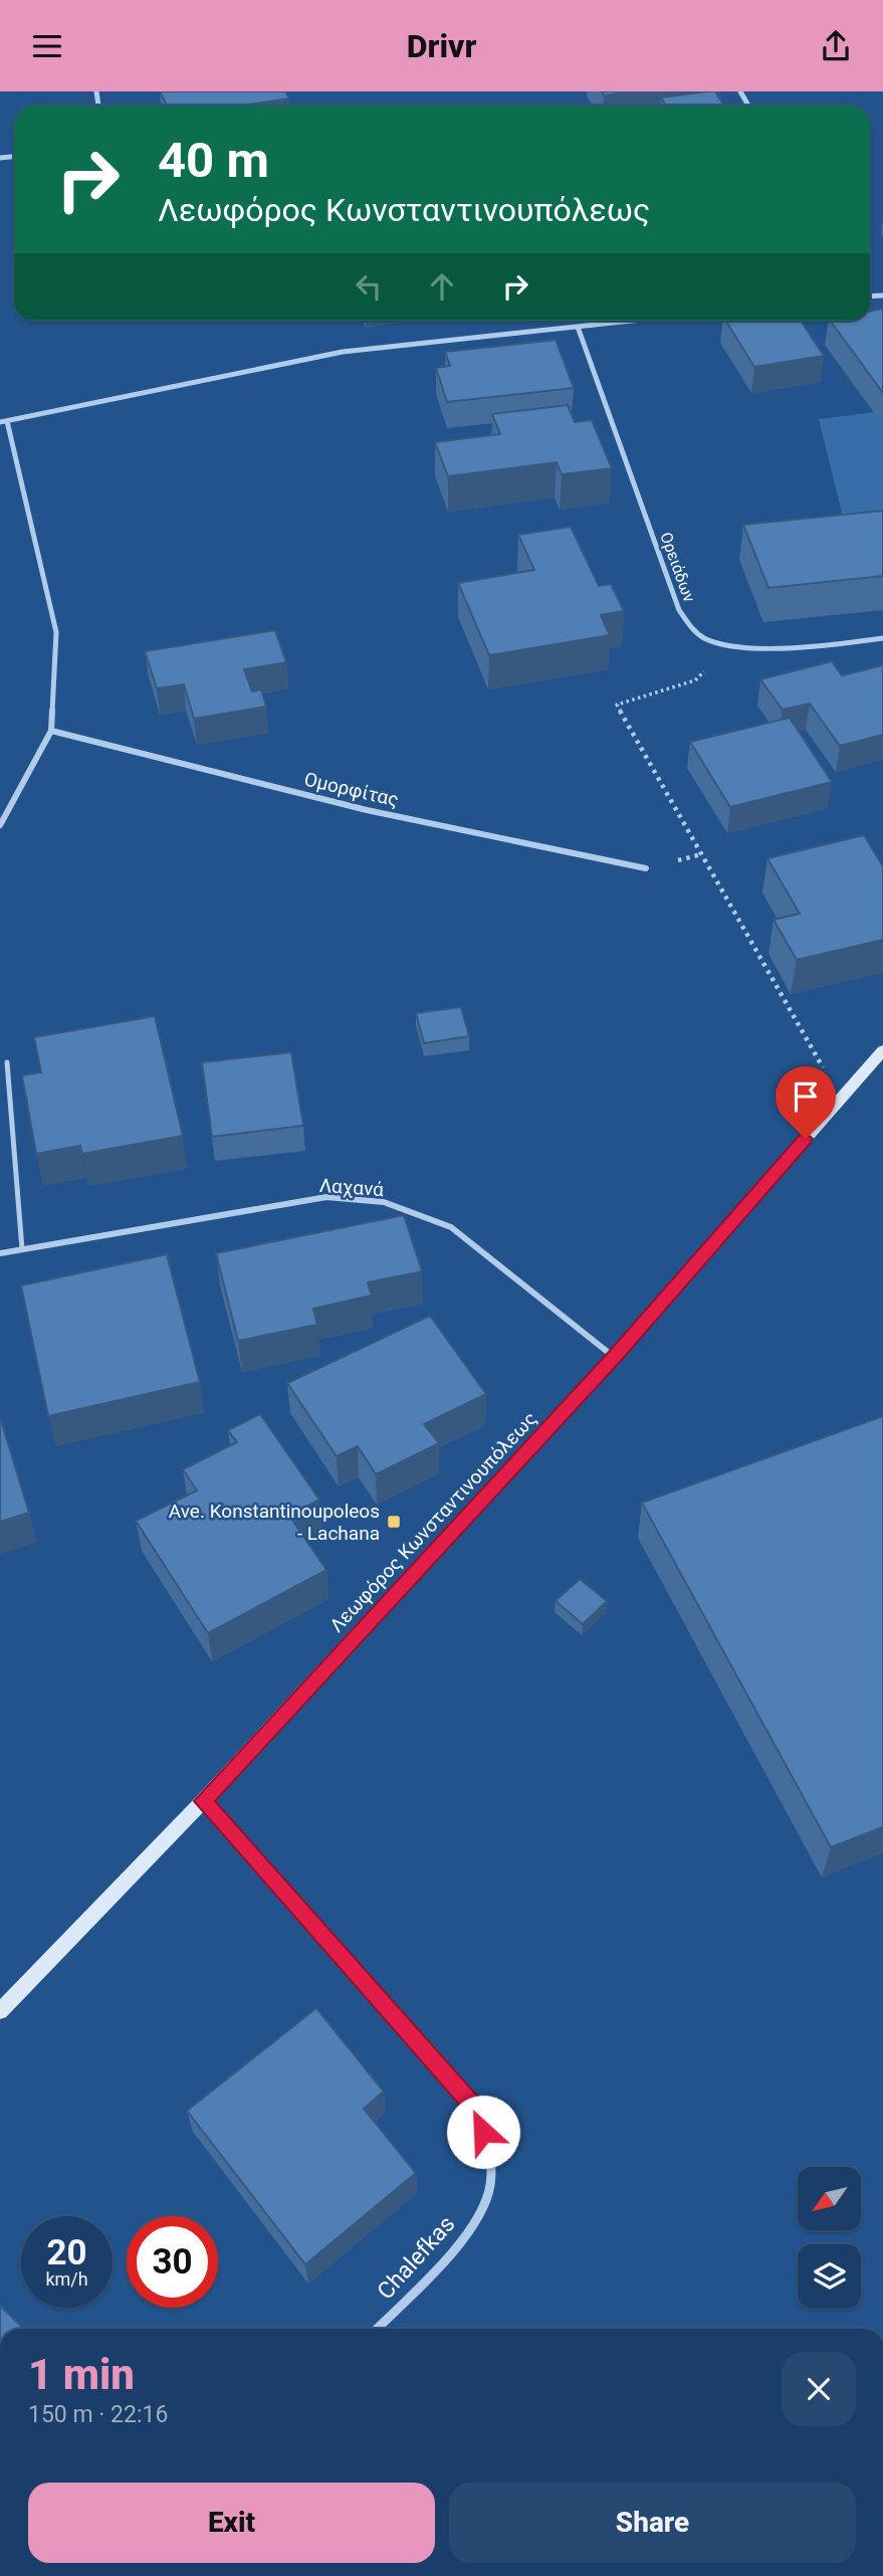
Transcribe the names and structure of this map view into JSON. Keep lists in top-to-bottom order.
{
  "streets": {
    "street": [
      "Ορειάδων",
      "Ομορφίτας",
      "Λαχανά",
      "Λεωφόρος Κωνσταντινουπόλεως",
      "Chalefkas"
    ]
  },
  "crossings": [
    ["Λαχανά", "Λεωφόρος Κωνσταντινουπόλεως"],
    ["Λεωφόρος Κωνσταντινουπόλεως", "Chalefkas"]
  ],
  "places": {
    "transit": ["Ave. Konstantinoupoleos - Lachana"]
  },
  "north": "bottom left",
  "page": {
    "header": "Drivr",
    "turn": ["40 m", "Λεωφόρος Κωνσταντινουπόλεως"],
    "speed": "20 km/h",
    "limit": "30",
    "heading": ["1 min", "150 m · 22:16"],
    "buttons": ["Exit", "Share"]
  }
}
